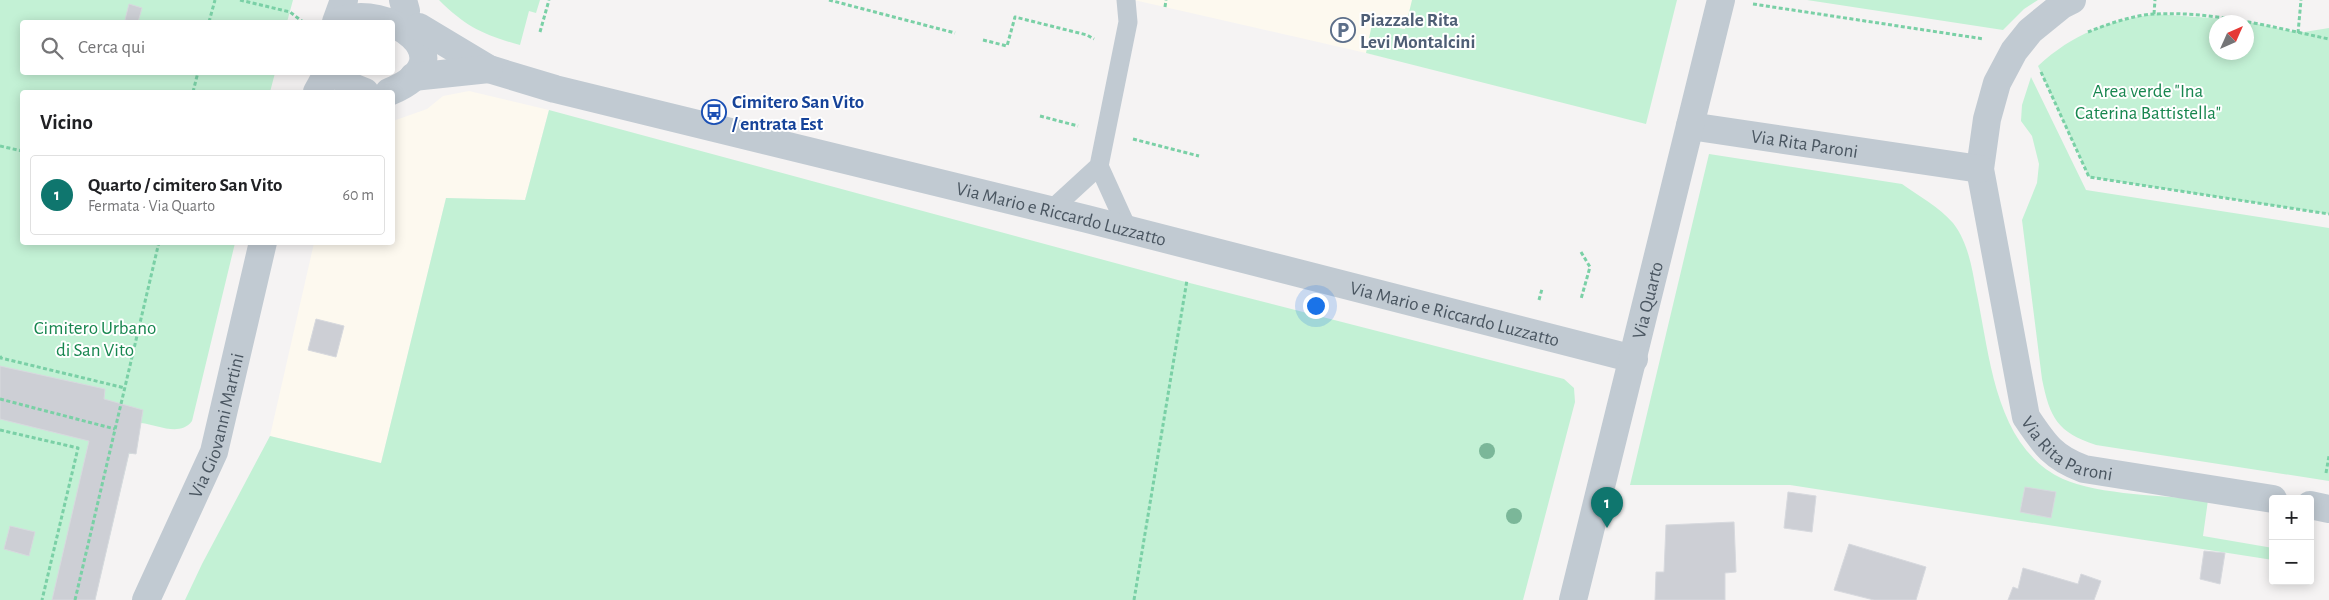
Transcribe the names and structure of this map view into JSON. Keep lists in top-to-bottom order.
{
  "streets": {
    "street": [
      "Via Rita Paroni",
      "Via Mario e Riccardo Luzzatto",
      "Via Quarto",
      "Via Giovanni Martini"
    ]
  },
  "crossings": [
    ["Via Rita Paroni", "Via Quarto"],
    ["Via Mario e Riccardo Luzzatto", "Via Quarto"]
  ],
  "parks": ["Area verde \"Ina Caterina Battistella\"", "Cimitero Urbano di San Vito"],
  "places": {
    "parking": ["Piazzale Rita Levi Montalcini"],
    "bus stop": ["Cimitero San Vito / entrata Est"]
  },
  "north": "top right",
  "page": {
    "search": "Cerca qui",
    "heading": "Vicino",
    "list": [
      {
        "mark": "1",
        "name": "Quarto / cimitero San Vito",
        "note": "Fermata · Via Quarto",
        "value": "60 m"
      }
    ],
    "pins": "1",
    "map_buttons": ["+", "−"]
  }
}
